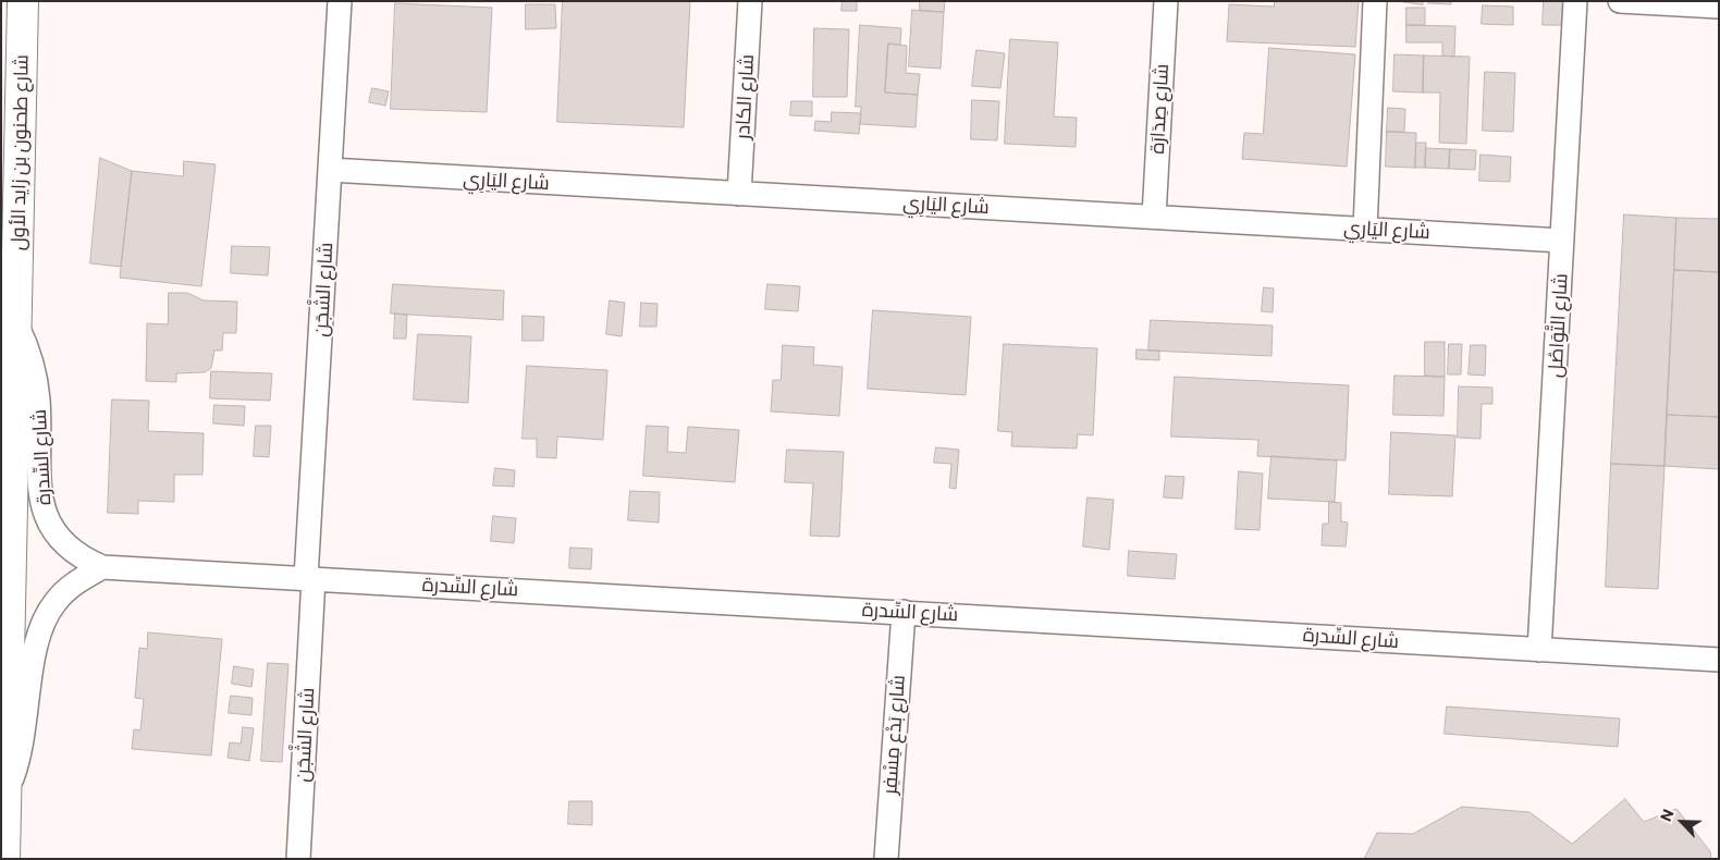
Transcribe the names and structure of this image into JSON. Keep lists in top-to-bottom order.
{
  "streets": {
    "street": [
      "شارع الكادر",
      "شارع صِدَارَة",
      "شارع طحنون بن زايد الأول",
      "شارع اليَارِي",
      "شارع الشَّجَن",
      "شارع التَّوَاصُل",
      "شارع السِّدرة",
      "شارع بَدْع مِسْفِر"
    ]
  },
  "crossings": [
    ["شارع الكادر", "شارع اليَارِي"],
    ["شارع صِدَارَة", "شارع اليَارِي"],
    ["شارع طحنون بن زايد الأول", "شارع السِّدرة"],
    ["شارع اليَارِي", "شارع الشَّجَن"],
    ["شارع اليَارِي", "شارع التَّوَاصُل"],
    ["شارع الشَّجَن", "شارع السِّدرة"],
    ["شارع التَّوَاصُل", "شارع السِّدرة"],
    ["شارع السِّدرة", "شارع بَدْع مِسْفِر"]
  ],
  "north": "top left"
}
